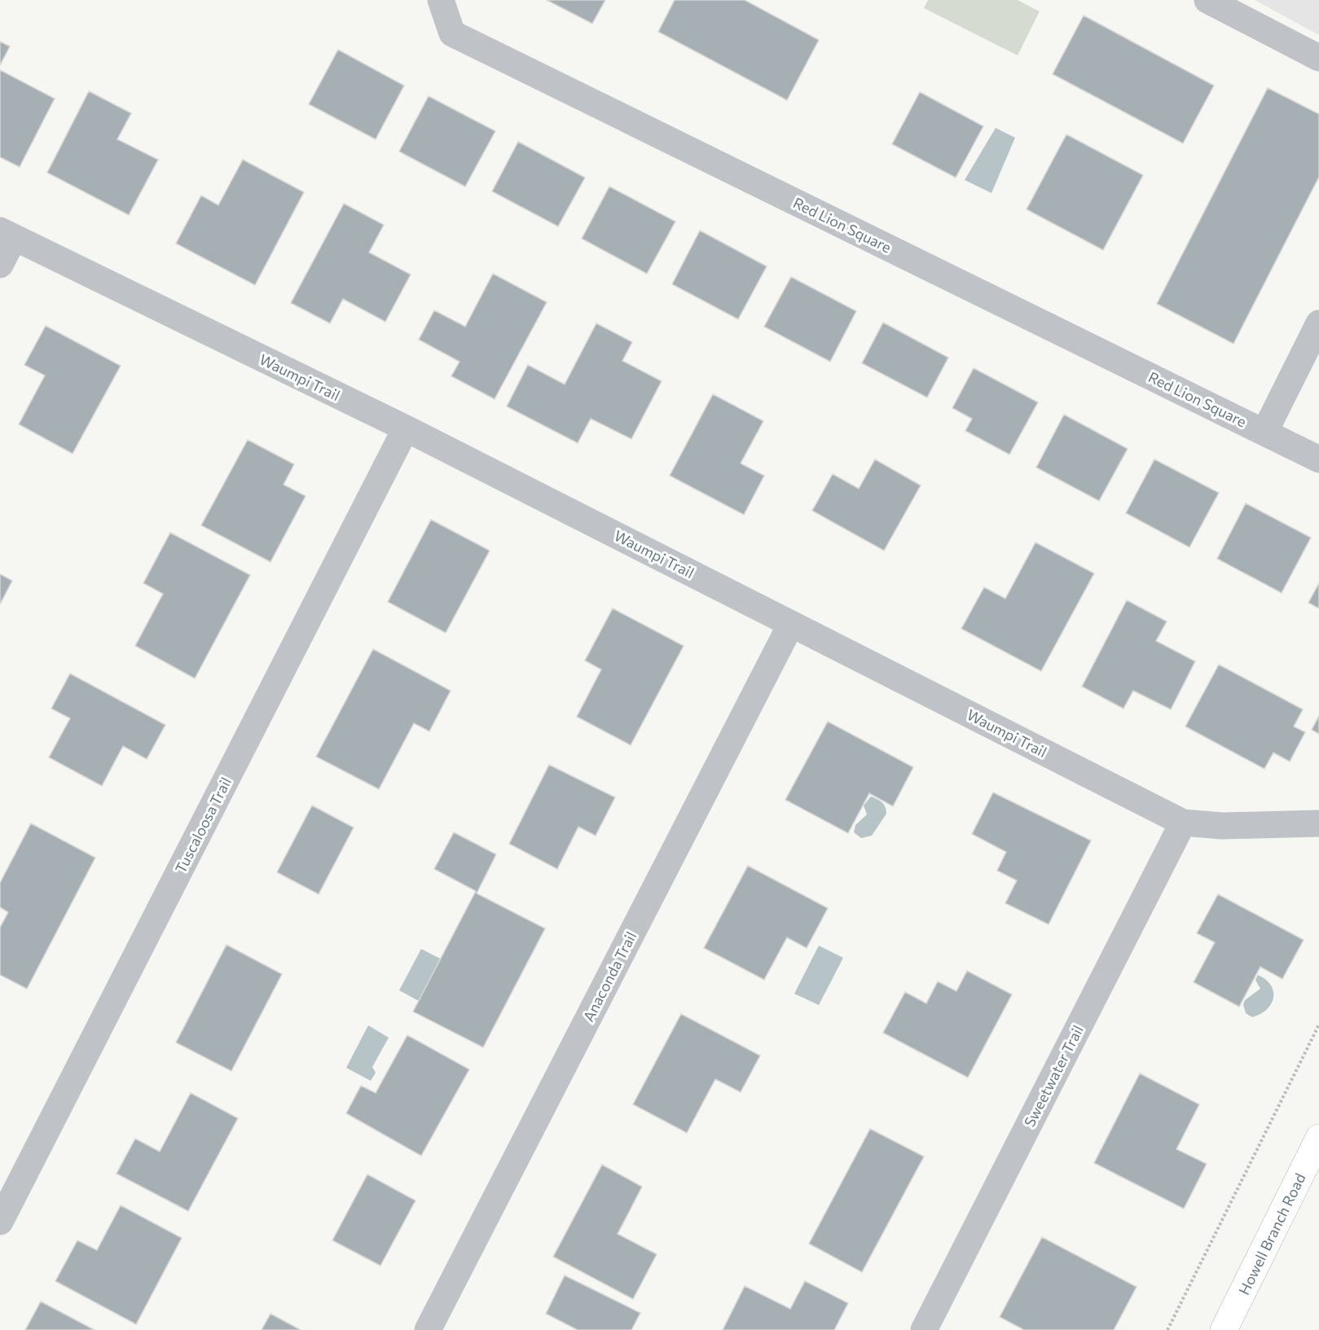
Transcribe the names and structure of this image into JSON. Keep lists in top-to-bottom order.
{
  "streets": {
    "main road": ["Howell Branch Road"],
    "street": [
      "Red Lion Square",
      "Waumpi Trail",
      "Tuscaloosa Trail",
      "Anaconda Trail",
      "Sweetwater Trail"
    ]
  },
  "crossings": [
    ["Waumpi Trail", "Tuscaloosa Trail"],
    ["Waumpi Trail", "Anaconda Trail"],
    ["Waumpi Trail", "Sweetwater Trail"]
  ]
}
